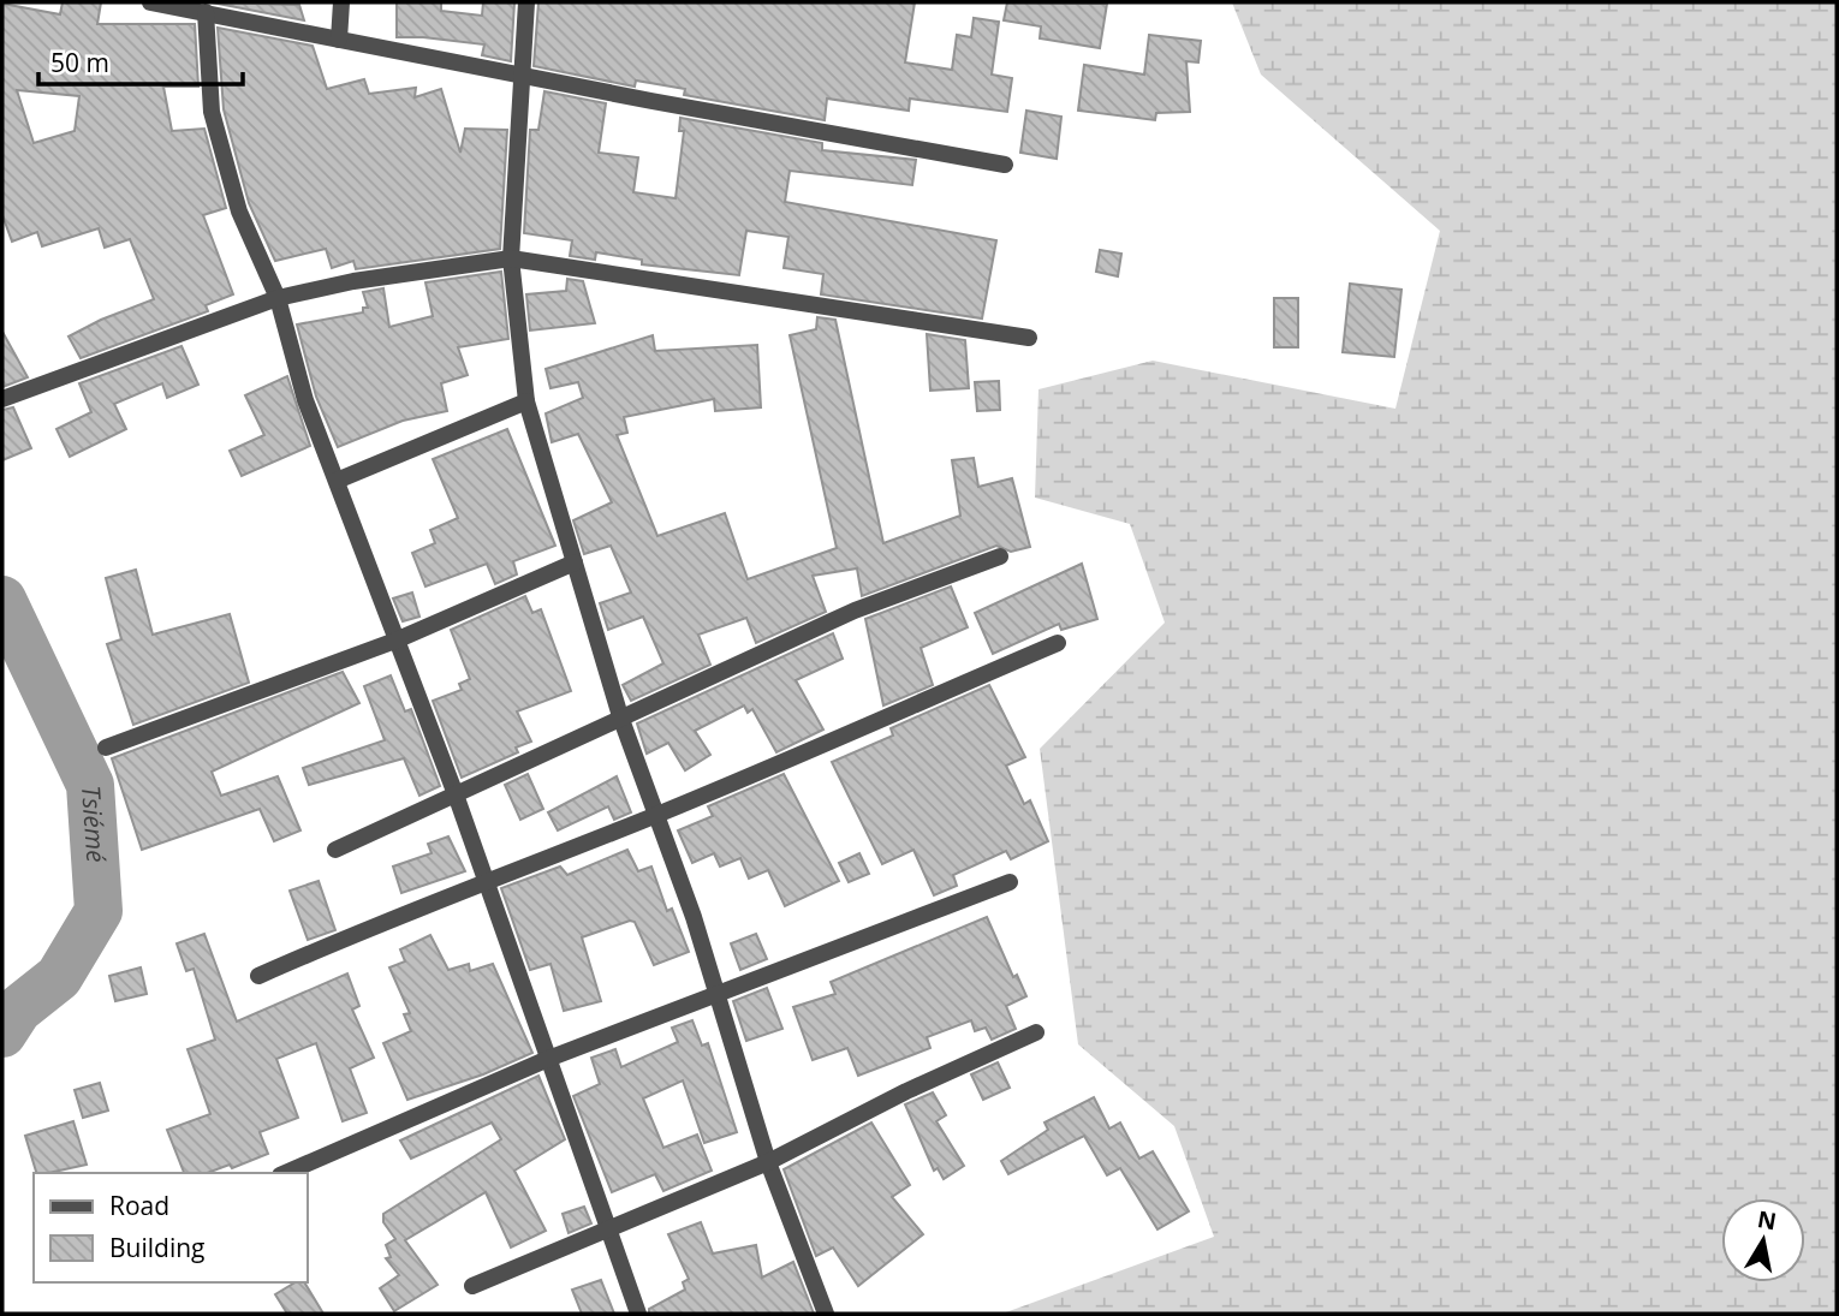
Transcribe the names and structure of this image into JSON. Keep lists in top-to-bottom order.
{
  "water": ["Tsiémé"],
  "legend": ["Road", "Building"],
  "scale_bar": "50 m",
  "north": "top"
}
